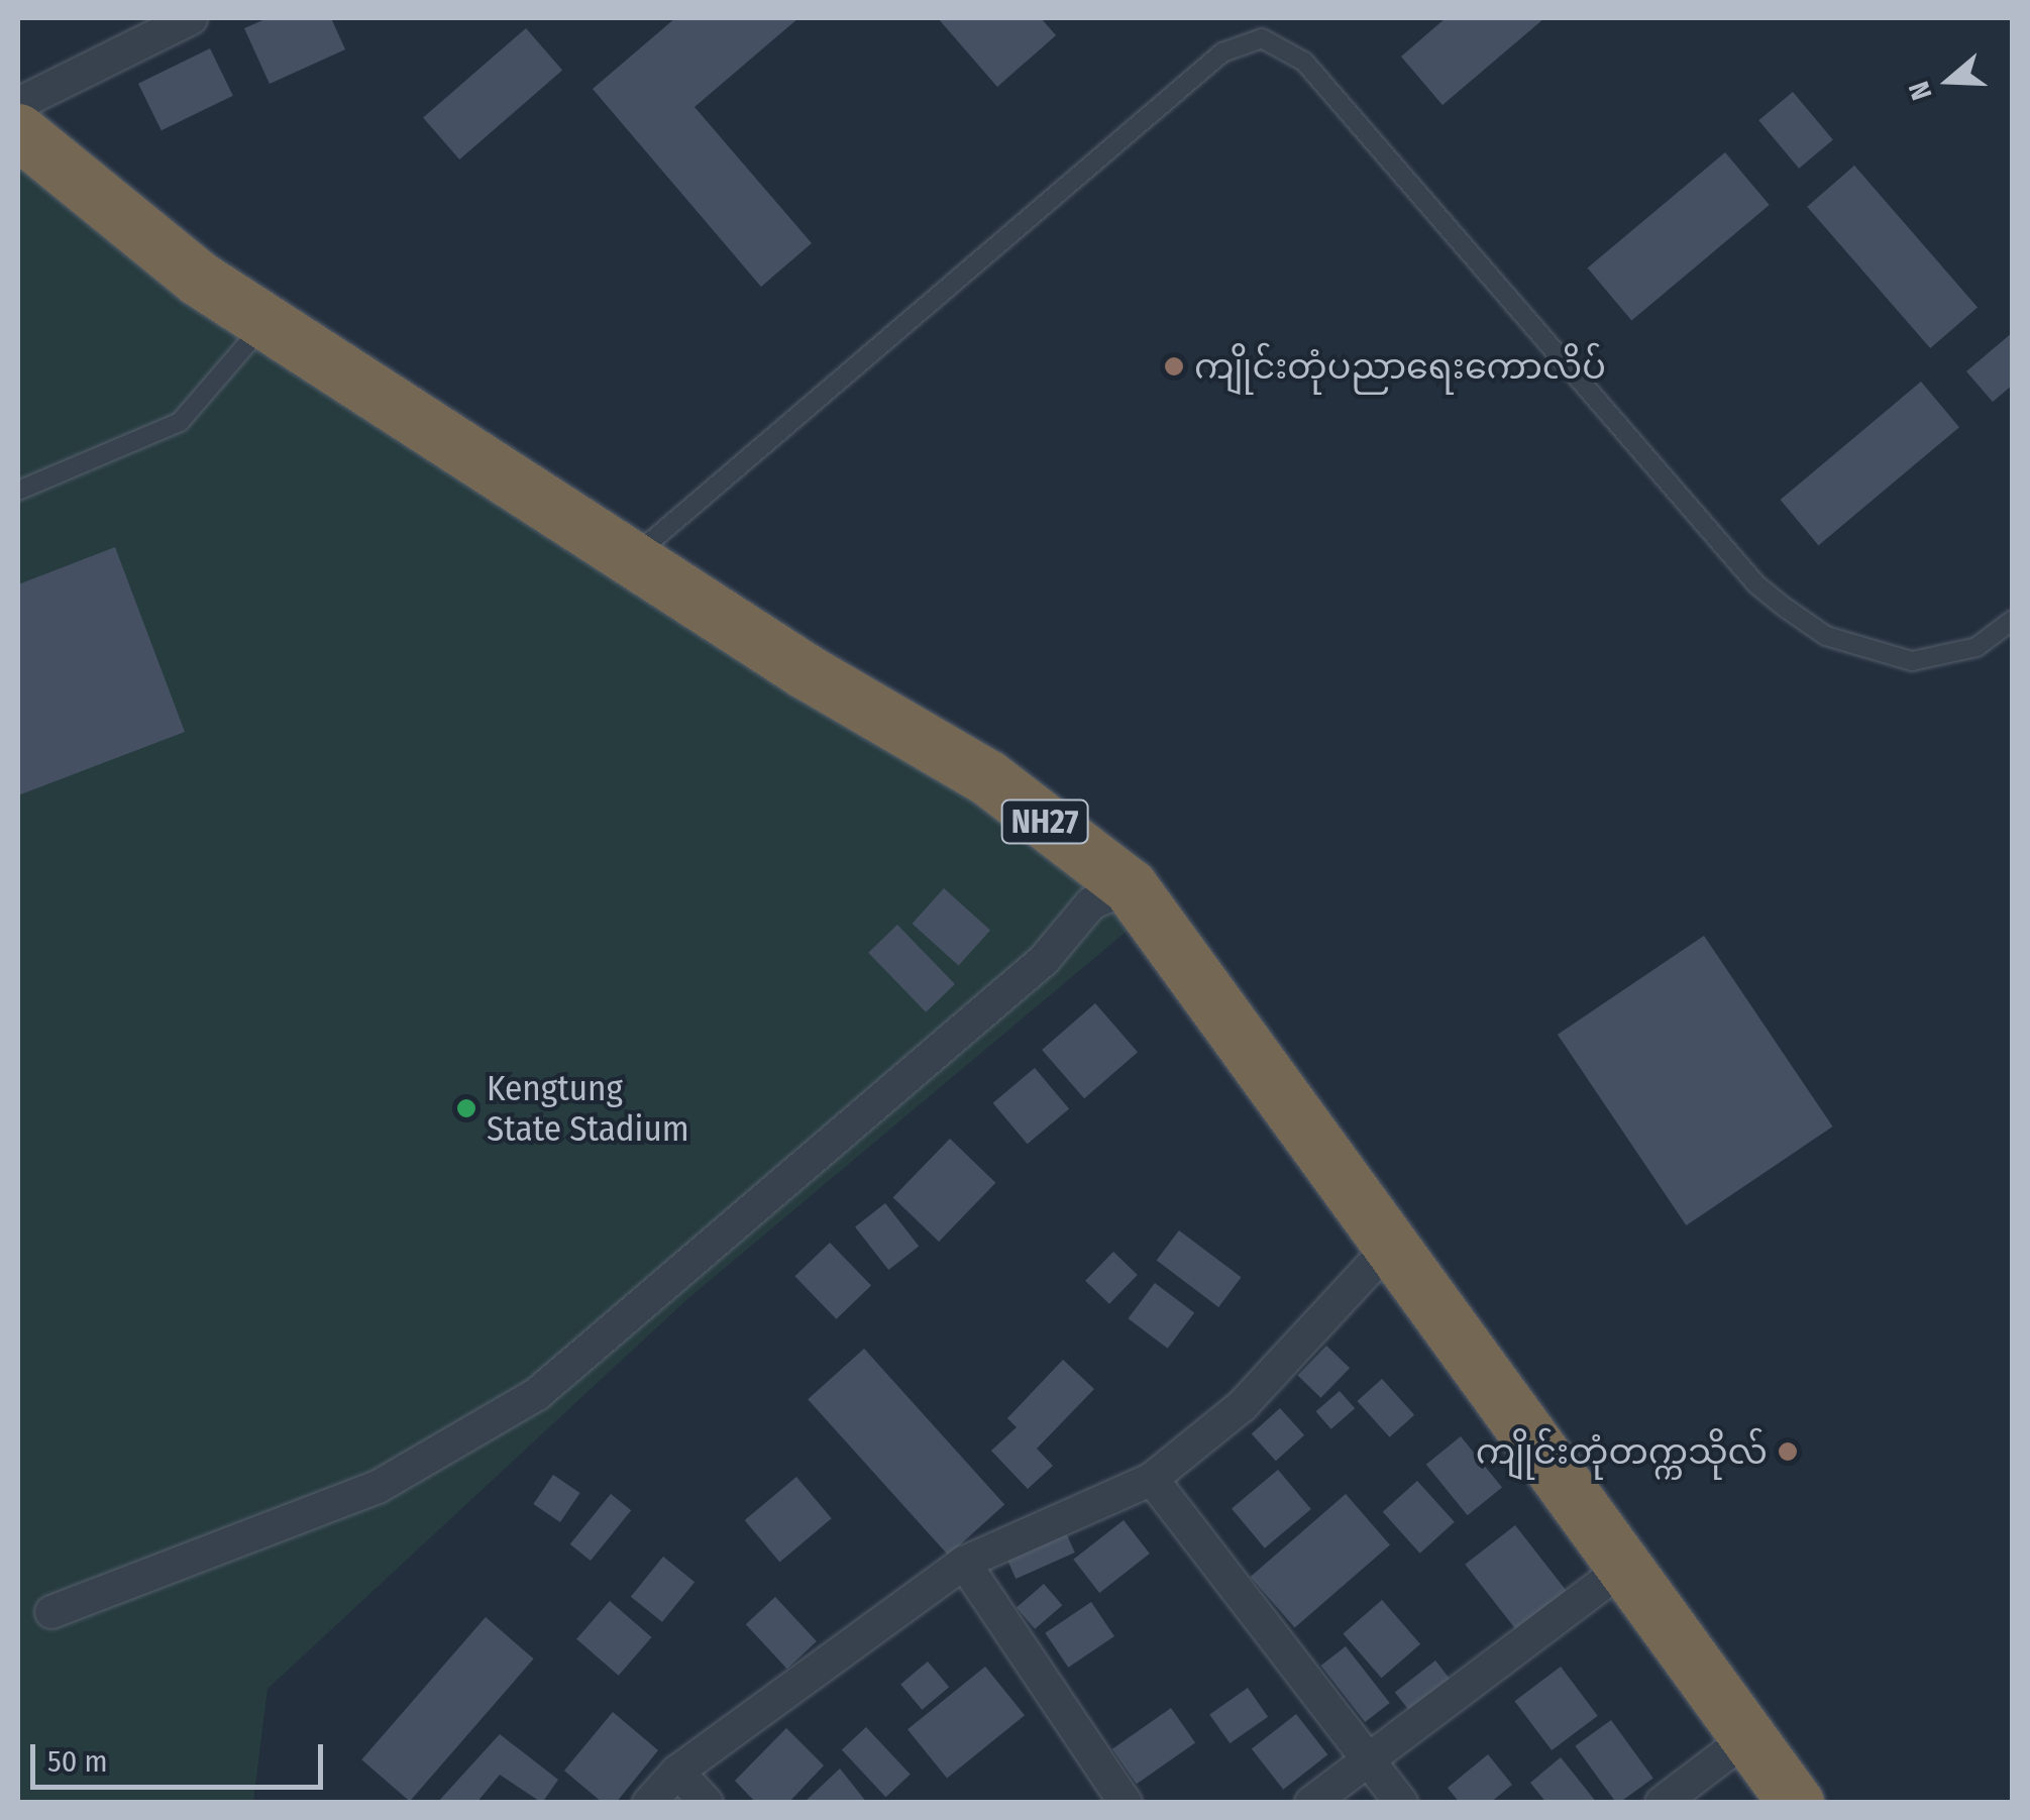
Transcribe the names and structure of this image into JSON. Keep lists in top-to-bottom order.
{
  "streets": {
    "highway": ["NH27"]
  },
  "places": ["ကျိုင်းတုံပညာရေးကောလိပ်", "Kengtung State Stadium", "ကျိုင်းတုံတက္ကသိုလ်"],
  "scale_bar": "50 m",
  "north": "left"
}
